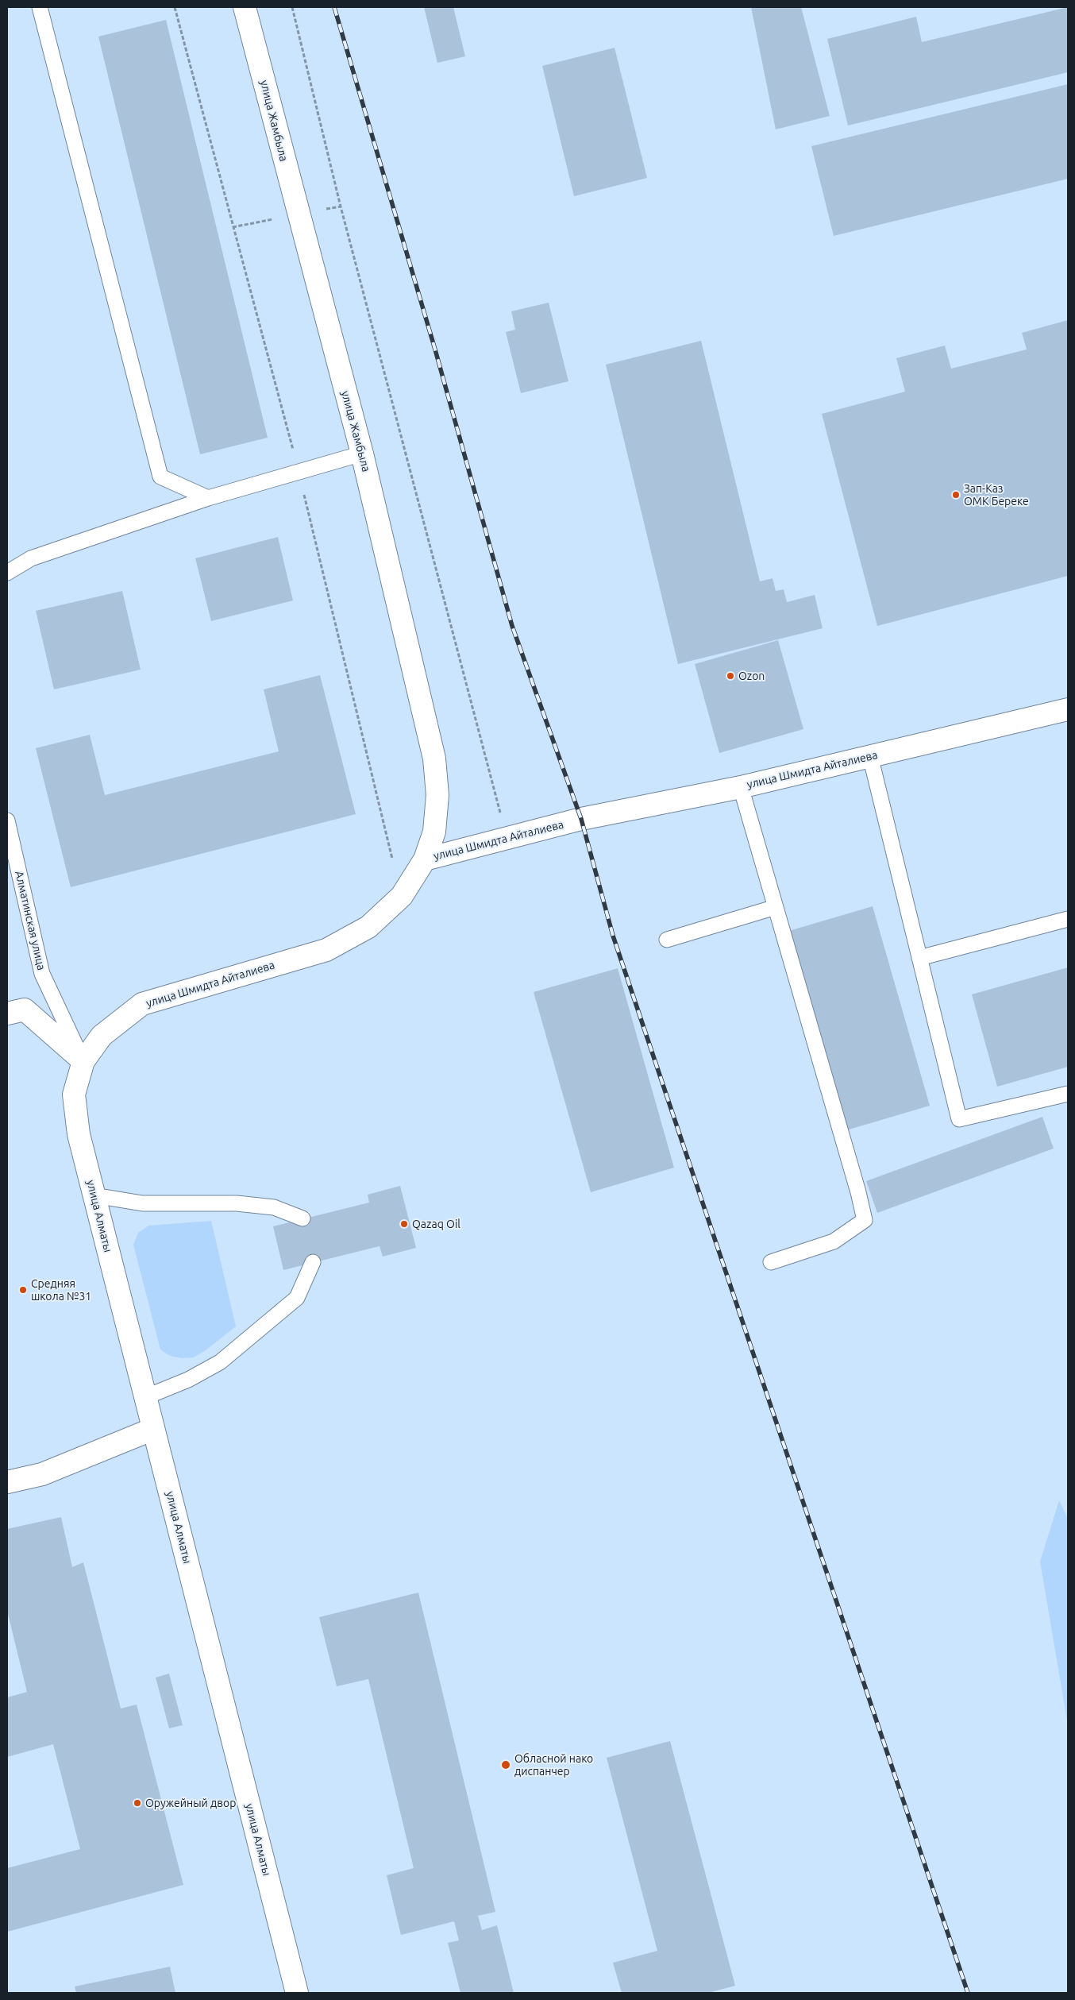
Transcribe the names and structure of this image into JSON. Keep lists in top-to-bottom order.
{
  "streets": {
    "street": ["улица Жамбыла", "улица Шмидта Айталиева", "улица Алматы"],
    "lane": ["Алматинская улица"]
  },
  "crossings": [
    ["улица Жамбыла", "улица Шмидта Айталиева"],
    ["улица Шмидта Айталиева", "Алматинская улица"],
    ["улица Шмидта Айталиева", "улица Алматы"],
    ["Алматинская улица", "улица Алматы"]
  ],
  "places": [
    "Зап-Каз ОМК Береке",
    "Ozon",
    "Qazaq Oil",
    "Средняя школа №31",
    "Обласной нако диспанчер",
    "Оружейный двор"
  ]
}
